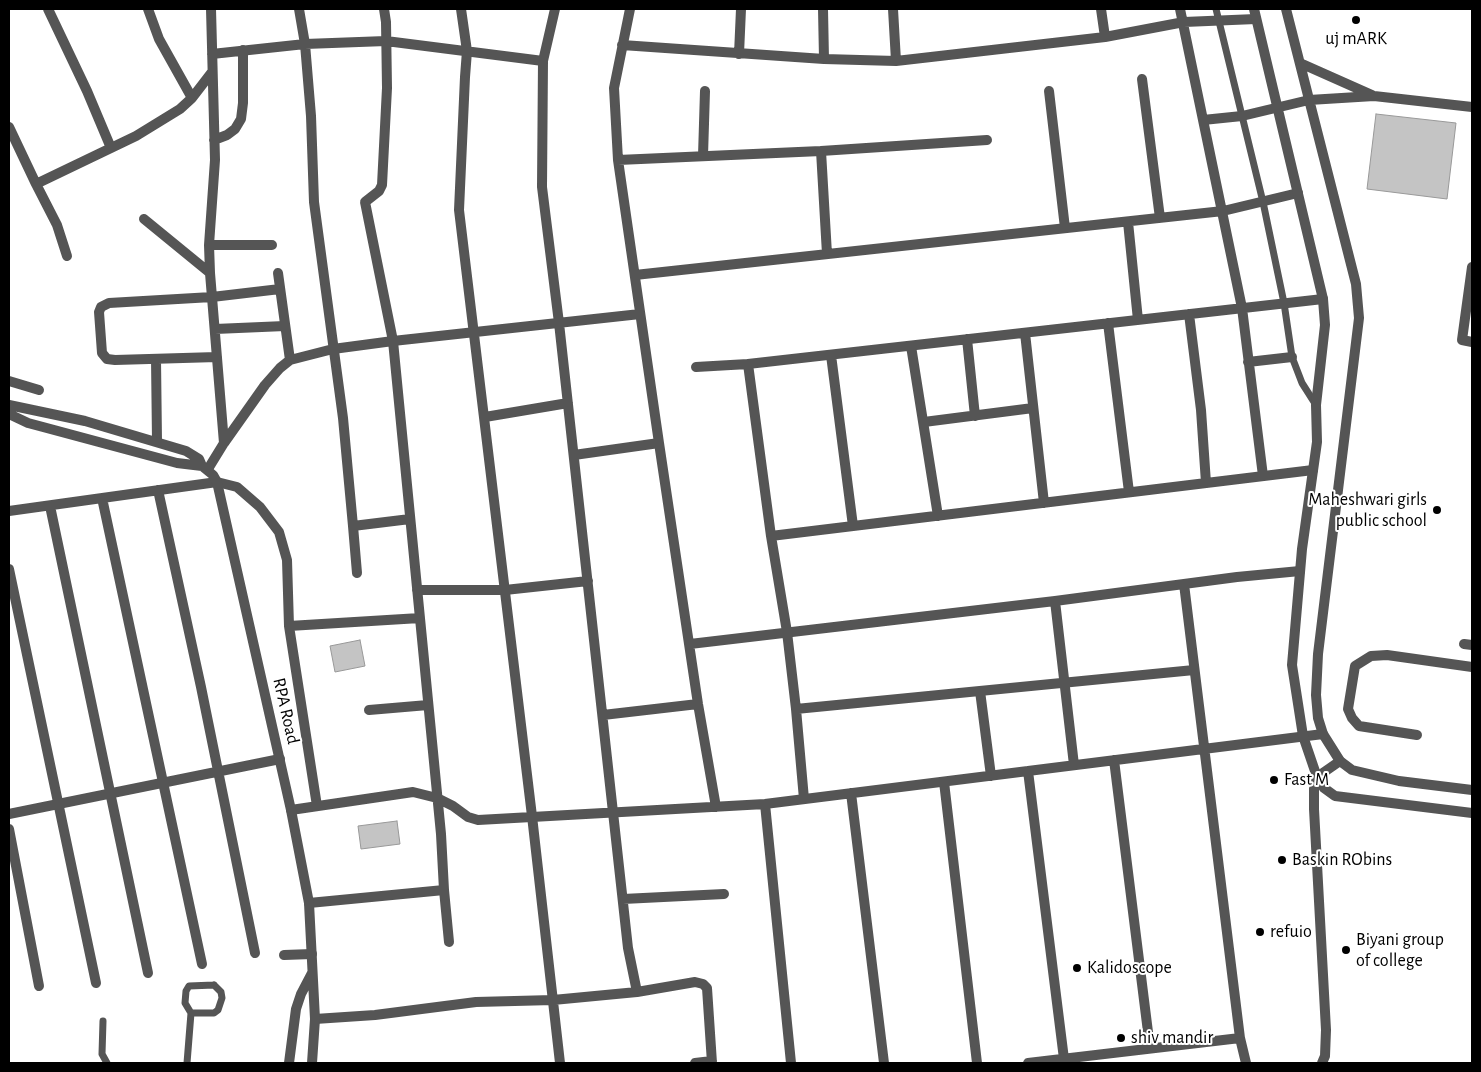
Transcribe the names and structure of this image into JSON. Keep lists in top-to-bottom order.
{
  "streets": {
    "street": ["RPA Road"]
  },
  "places": [
    "uj mARK",
    "Maheshwari girls public school",
    "Fast M",
    "Baskin RObins",
    "refuio",
    "Biyani group of college",
    "Kalidoscope",
    "shiv mandir"
  ]
}
